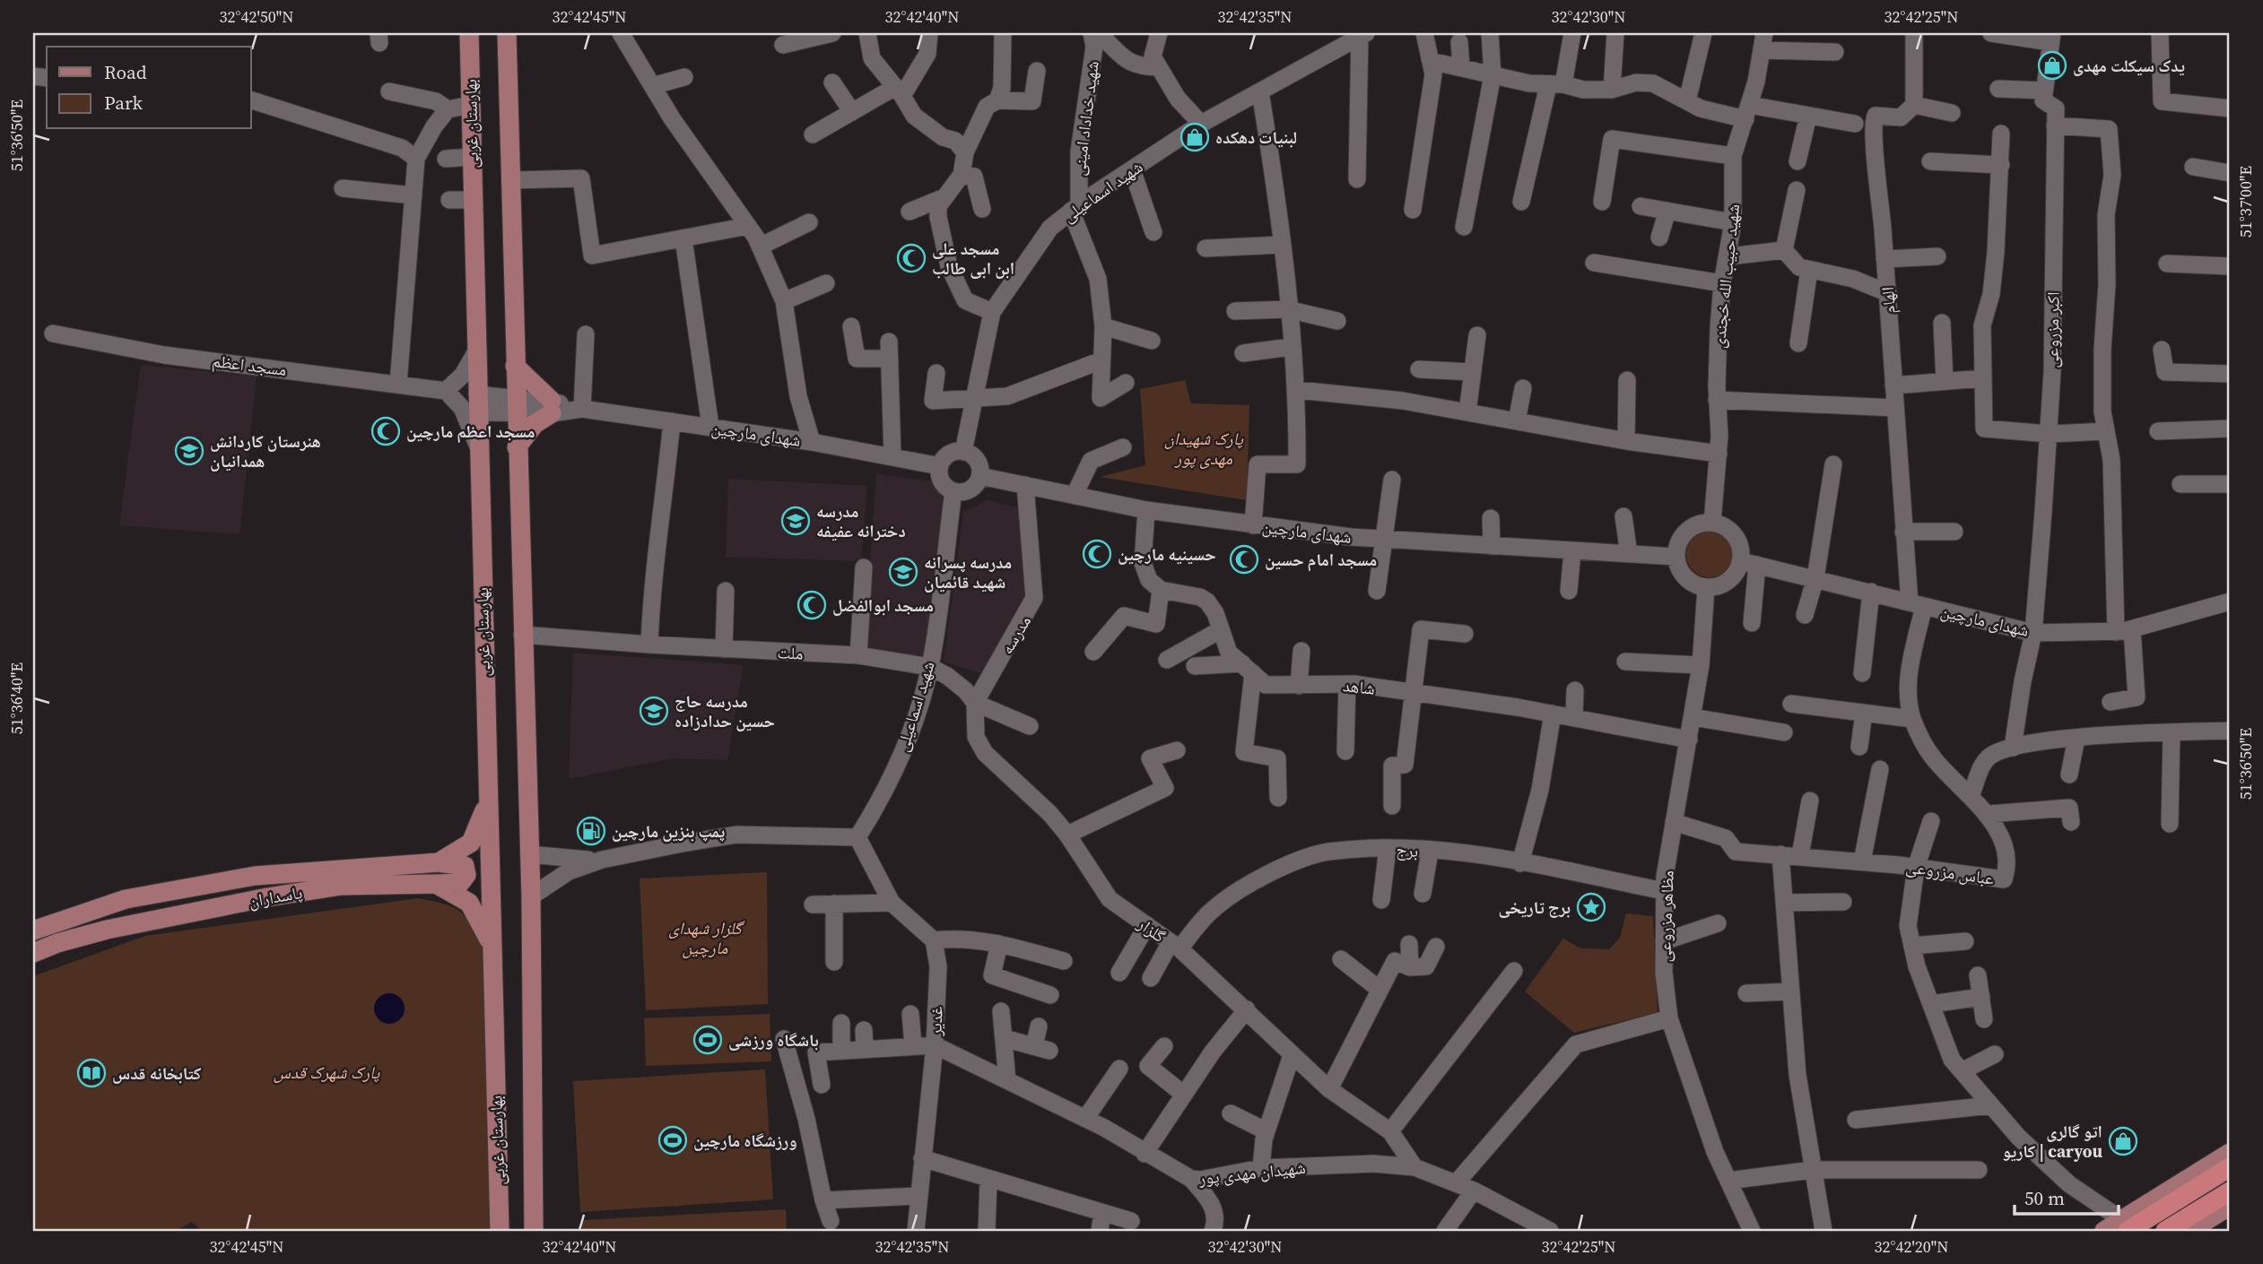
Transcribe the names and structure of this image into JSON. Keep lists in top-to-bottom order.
{
  "streets": {
    "main road": ["بهارستان غربی", "پاسداران"],
    "street": [
      "شهید خداداد امینی",
      "شهید اسماعیلی",
      "شهید حبیب الله خجندی",
      "الهام",
      "اکبر مزروعی",
      "مسجد اعظم",
      "شهدای مارچین",
      "مدرسه",
      "ملت",
      "شاهد",
      "برج",
      "عباس مزروعی",
      "مظاهر مزروعی",
      "گلزار",
      "غدیر",
      "شهیدان مهدی پور"
    ]
  },
  "crossings": [
    ["شهید خداداد امینی", "شهید اسماعیلی"],
    ["بهارستان غربی", "شهدای مارچین"],
    ["بهارستان غربی", "ملت"],
    ["بهارستان غربی", "پاسداران"],
    ["شهید اسماعیلی", "شهدای مارچین"],
    ["شهید اسماعیلی", "ملت"],
    ["شهید حبیب الله خجندی", "شهدای مارچین"],
    ["شهید حبیب الله خجندی", "مظاهر مزروعی"],
    ["الهام", "شهدای مارچین"],
    ["الهام", "عباس مزروعی"],
    ["اکبر مزروعی", "شهدای مارچین"],
    ["شهدای مارچین", "مدرسه"],
    ["شهدای مارچین", "عباس مزروعی"],
    ["شهدای مارچین", "مظاهر مزروعی"],
    ["مدرسه", "گلزار"],
    ["شاهد", "مظاهر مزروعی"],
    ["برج", "مظاهر مزروعی"],
    ["برج", "گلزار"],
    ["عباس مزروعی", "مظاهر مزروعی"],
    ["گلزار", "شهیدان مهدی پور"],
    ["غدیر", "شهیدان مهدی پور"]
  ],
  "parks": ["پارک شهیدان مهدی پور", "گلزار شهدای مارچین", "پارک شهرک قدس"],
  "places": {
    "shop": ["یدک سیکلت مهدی", "لبنیات دهکده", "اتو گالری کاریو | caryou"],
    "mosque": [
      "مسجد علی ابن ابی طالب",
      "مسجد اعظم مارچین",
      "حسینیه مارچین",
      "مسجد امام حسین",
      "مسجد ابوالفضل"
    ],
    "school or university": [
      "هنرستان کاردانش همدانیان",
      "مدرسه دخترانه عفیفه",
      "مدرسه پسرانه شهید قائمیان",
      "مدرسه حاج حسین حدادزاده"
    ],
    "fuel station": ["پمپ بنزین مارچین"],
    "place": ["برج تاریخی"],
    "sports": ["باشگاه ورزشی", "ورزشگاه مارچین"],
    "library": ["کتابخانه قدس"]
  },
  "legend": ["Road", "Park"],
  "scale_bar": "50 m",
  "coordinates": [
    "32°42'50\"N",
    "32°42'45\"N",
    "32°42'40\"N",
    "32°42'35\"N",
    "32°42'30\"N",
    "32°42'25\"N",
    "51°36'50\"E",
    "51°37'00\"E",
    "51°36'40\"E",
    "32°42'20\"N"
  ]
}
